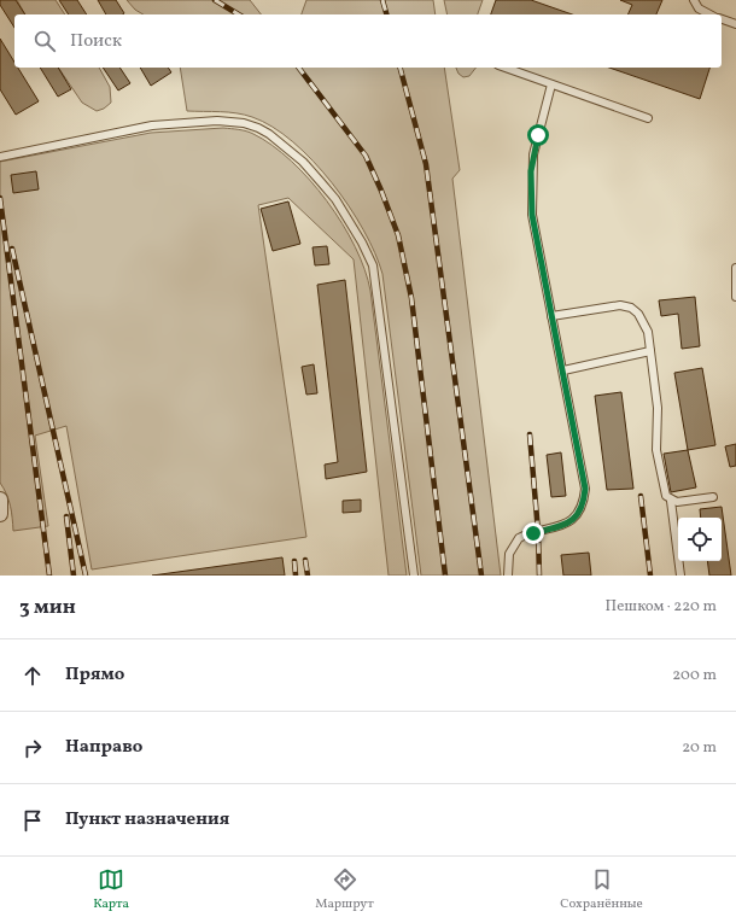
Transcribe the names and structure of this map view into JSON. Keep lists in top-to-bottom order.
{
  "page": {
    "search": "Поиск",
    "heading": ["3 мин", "Пешком · 220 m"],
    "list": [
      ["Прямо", "200 m"],
      ["Направо", "20 m"],
      "Пункт назначения"
    ],
    "nav": ["Карта", "Маршрут", "Сохранённые"]
  }
}
